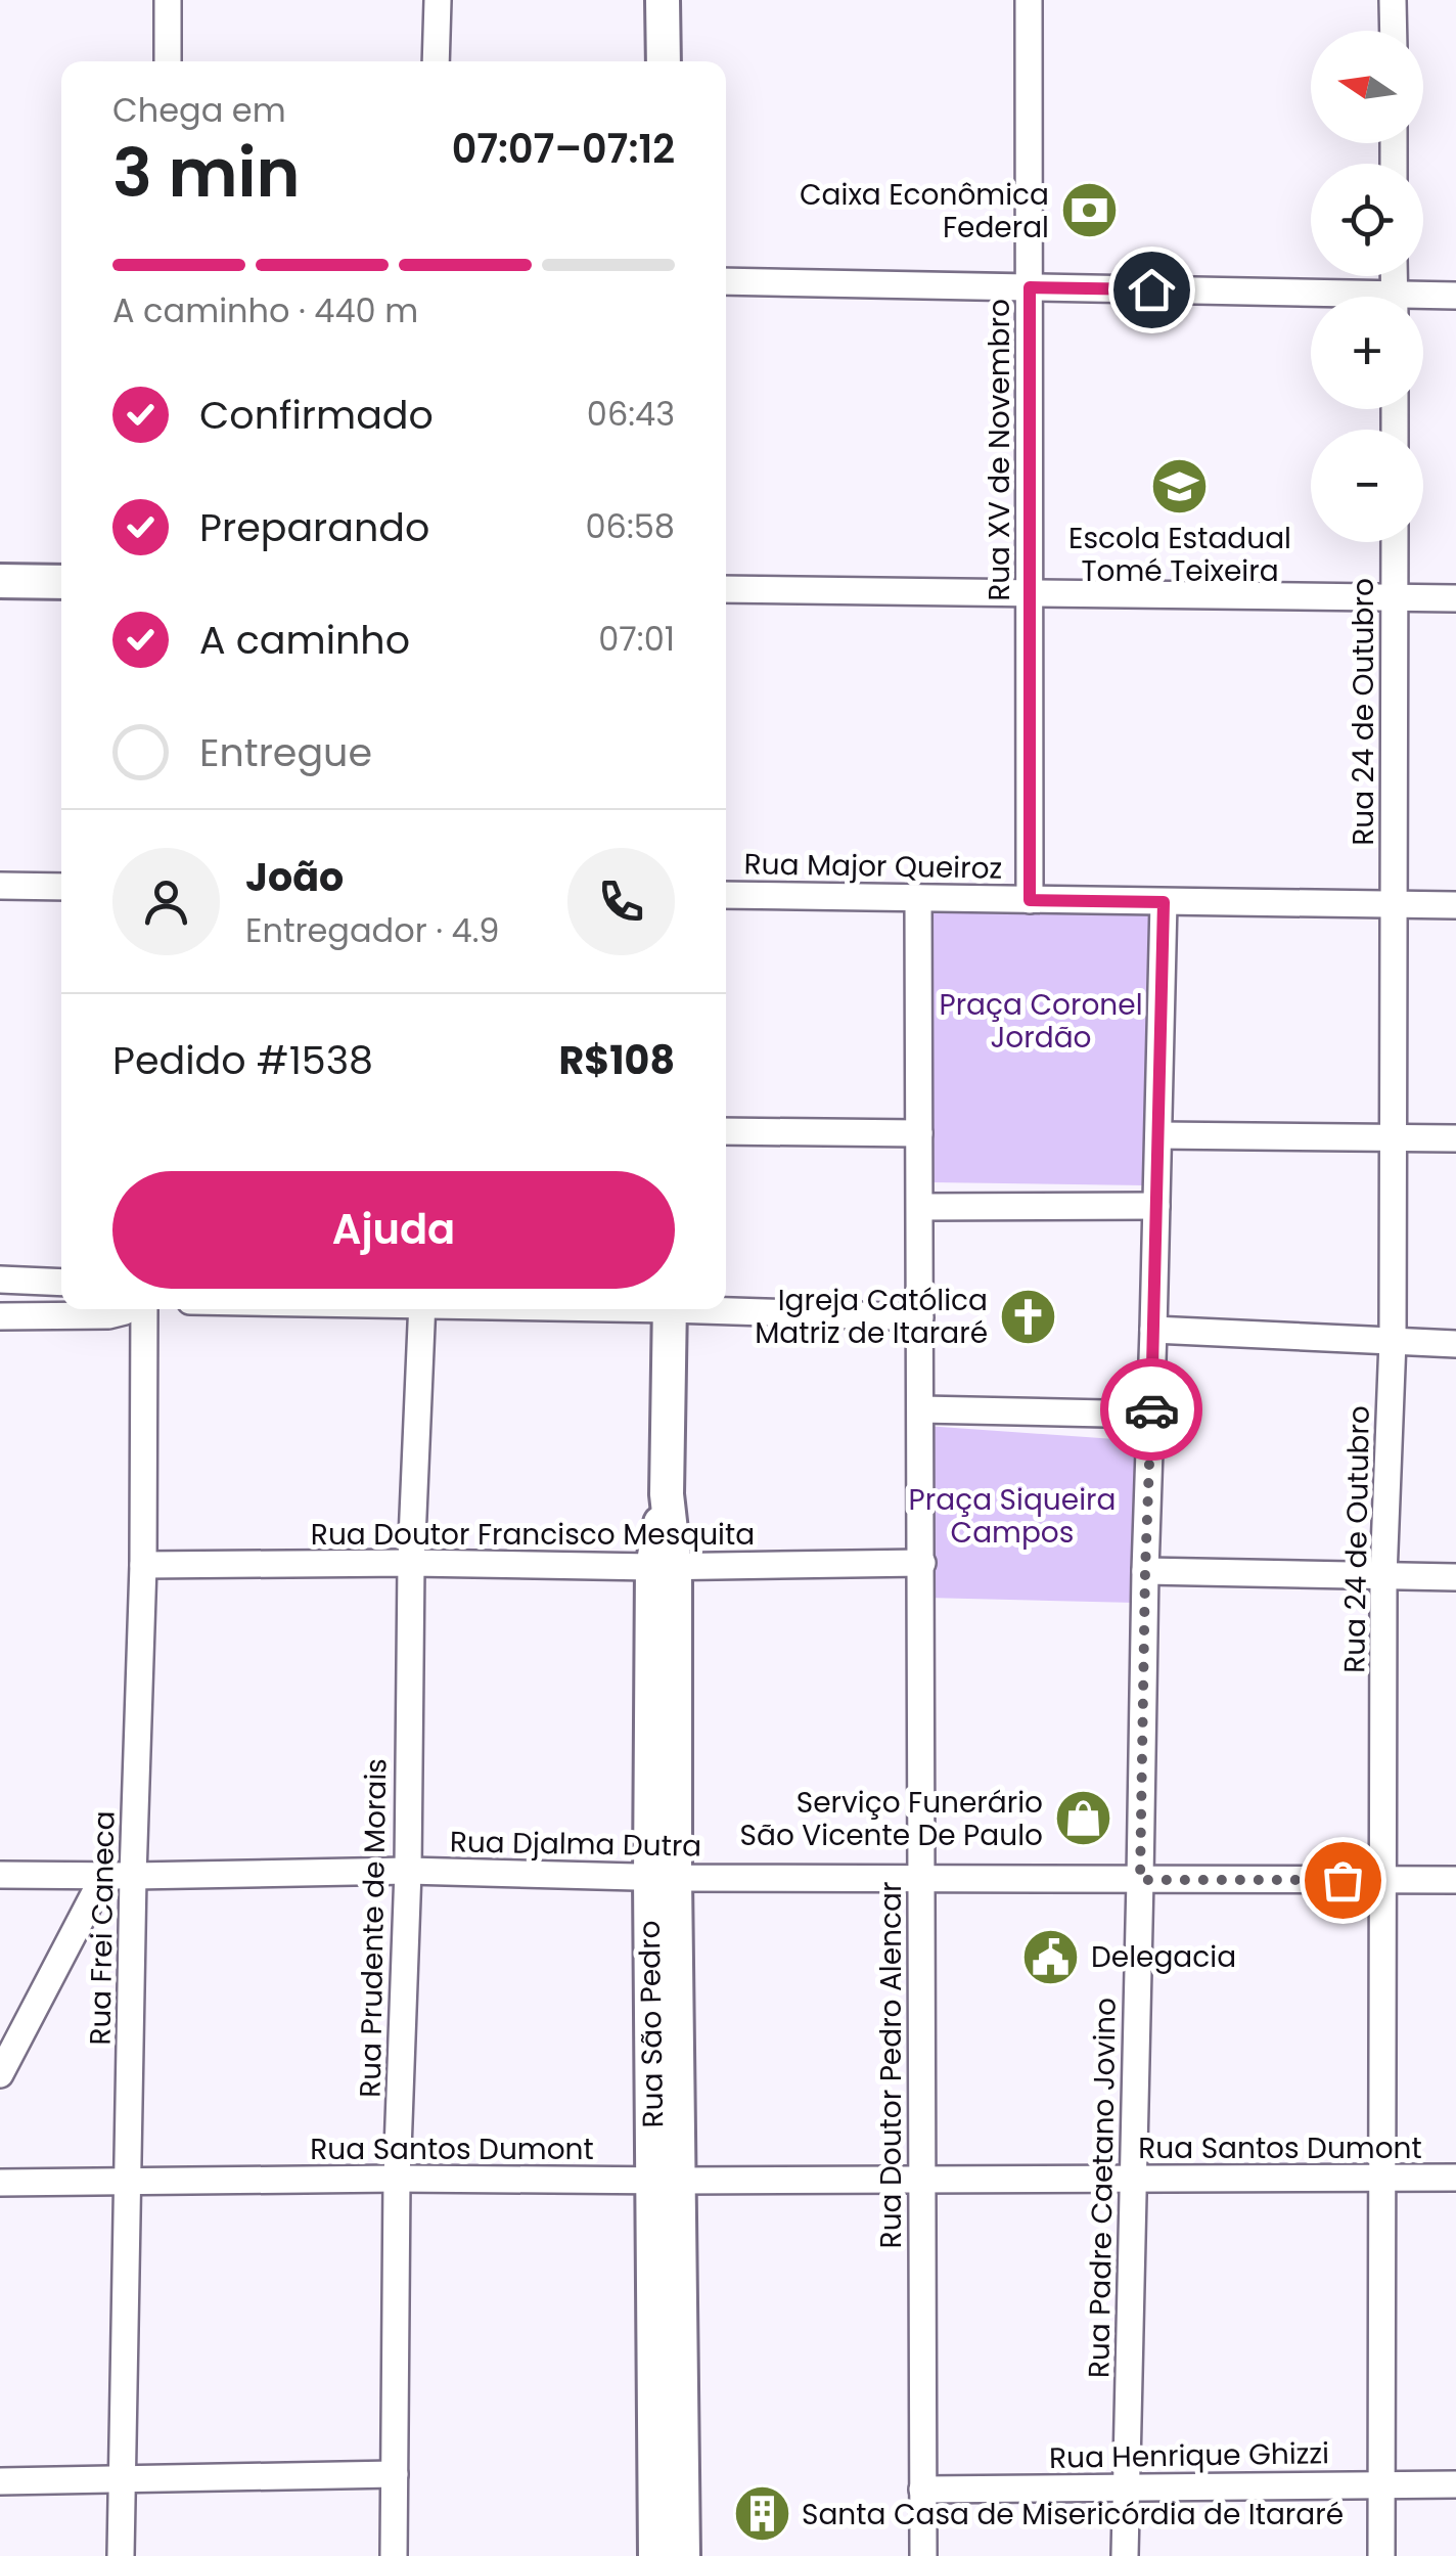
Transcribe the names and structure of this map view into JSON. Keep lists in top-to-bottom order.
{
  "streets": {
    "main road": ["Rua São Pedro"],
    "street": [
      "Rua XV de Novembro",
      "Rua 24 de Outubro",
      "Rua Major Queiroz",
      "Rua Doutor Francisco Mesquita",
      "Rua Djalma Dutra",
      "Rua Frei Caneca",
      "Rua Prudente de Morais",
      "Rua Doutor Pedro Alencar",
      "Rua Santos Dumont",
      "Rua Padre Caetano Jovino",
      "Rua Henrique Ghizzi"
    ]
  },
  "crossings": [
    ["Rua XV de Novembro", "Rua Major Queiroz"],
    ["Rua 24 de Outubro", "Rua Major Queiroz"],
    ["Rua 24 de Outubro", "Rua Djalma Dutra"],
    ["Rua 24 de Outubro", "Rua Santos Dumont"],
    ["Rua 24 de Outubro", "Rua Henrique Ghizzi"],
    ["Rua Major Queiroz", "Rua Doutor Pedro Alencar"],
    ["Rua Major Queiroz", "Rua Padre Caetano Jovino"],
    ["Rua Doutor Francisco Mesquita", "Rua Frei Caneca"],
    ["Rua Doutor Francisco Mesquita", "Rua Prudente de Morais"],
    ["Rua Doutor Francisco Mesquita", "Rua São Pedro"],
    ["Rua Doutor Francisco Mesquita", "Rua Doutor Pedro Alencar"],
    ["Rua Djalma Dutra", "Rua Frei Caneca"],
    ["Rua Djalma Dutra", "Rua Prudente de Morais"],
    ["Rua Djalma Dutra", "Rua São Pedro"],
    ["Rua Djalma Dutra", "Rua Doutor Pedro Alencar"],
    ["Rua Djalma Dutra", "Rua Padre Caetano Jovino"],
    ["Rua Frei Caneca", "Rua Santos Dumont"],
    ["Rua Prudente de Morais", "Rua Santos Dumont"],
    ["Rua São Pedro", "Rua Santos Dumont"],
    ["Rua Doutor Pedro Alencar", "Rua Santos Dumont"],
    ["Rua Doutor Pedro Alencar", "Rua Henrique Ghizzi"],
    ["Rua Santos Dumont", "Rua Padre Caetano Jovino"],
    ["Rua Padre Caetano Jovino", "Rua Henrique Ghizzi"]
  ],
  "parks": ["Praça Coronel Jordão", "Praça Siqueira Campos"],
  "places": {
    "bank": ["Caixa Econômica Federal"],
    "school or university": ["Escola Estadual Tomé Teixeira"],
    "church": ["Igreja Católica Matriz de Itararé"],
    "shop": ["Serviço Funerário São Vicente De Paulo"],
    "public building": ["Delegacia"],
    "building": ["Santa Casa de Misericórdia de Itararé"]
  },
  "north": "left",
  "page": {
    "map_buttons": ["+", "−"],
    "heading": ["3 min", "Chega em", "07:07–07:12"],
    "panel": [
      "João",
      "Entregador · 4.9",
      "Pedido #1538",
      "R$108"
    ],
    "bar": "A caminho · 440 m",
    "list": [
      ["Confirmado", "06:43"],
      ["Preparando", "06:58"],
      ["A caminho", "07:01"],
      "Entregue"
    ],
    "buttons": "Ajuda"
  }
}
